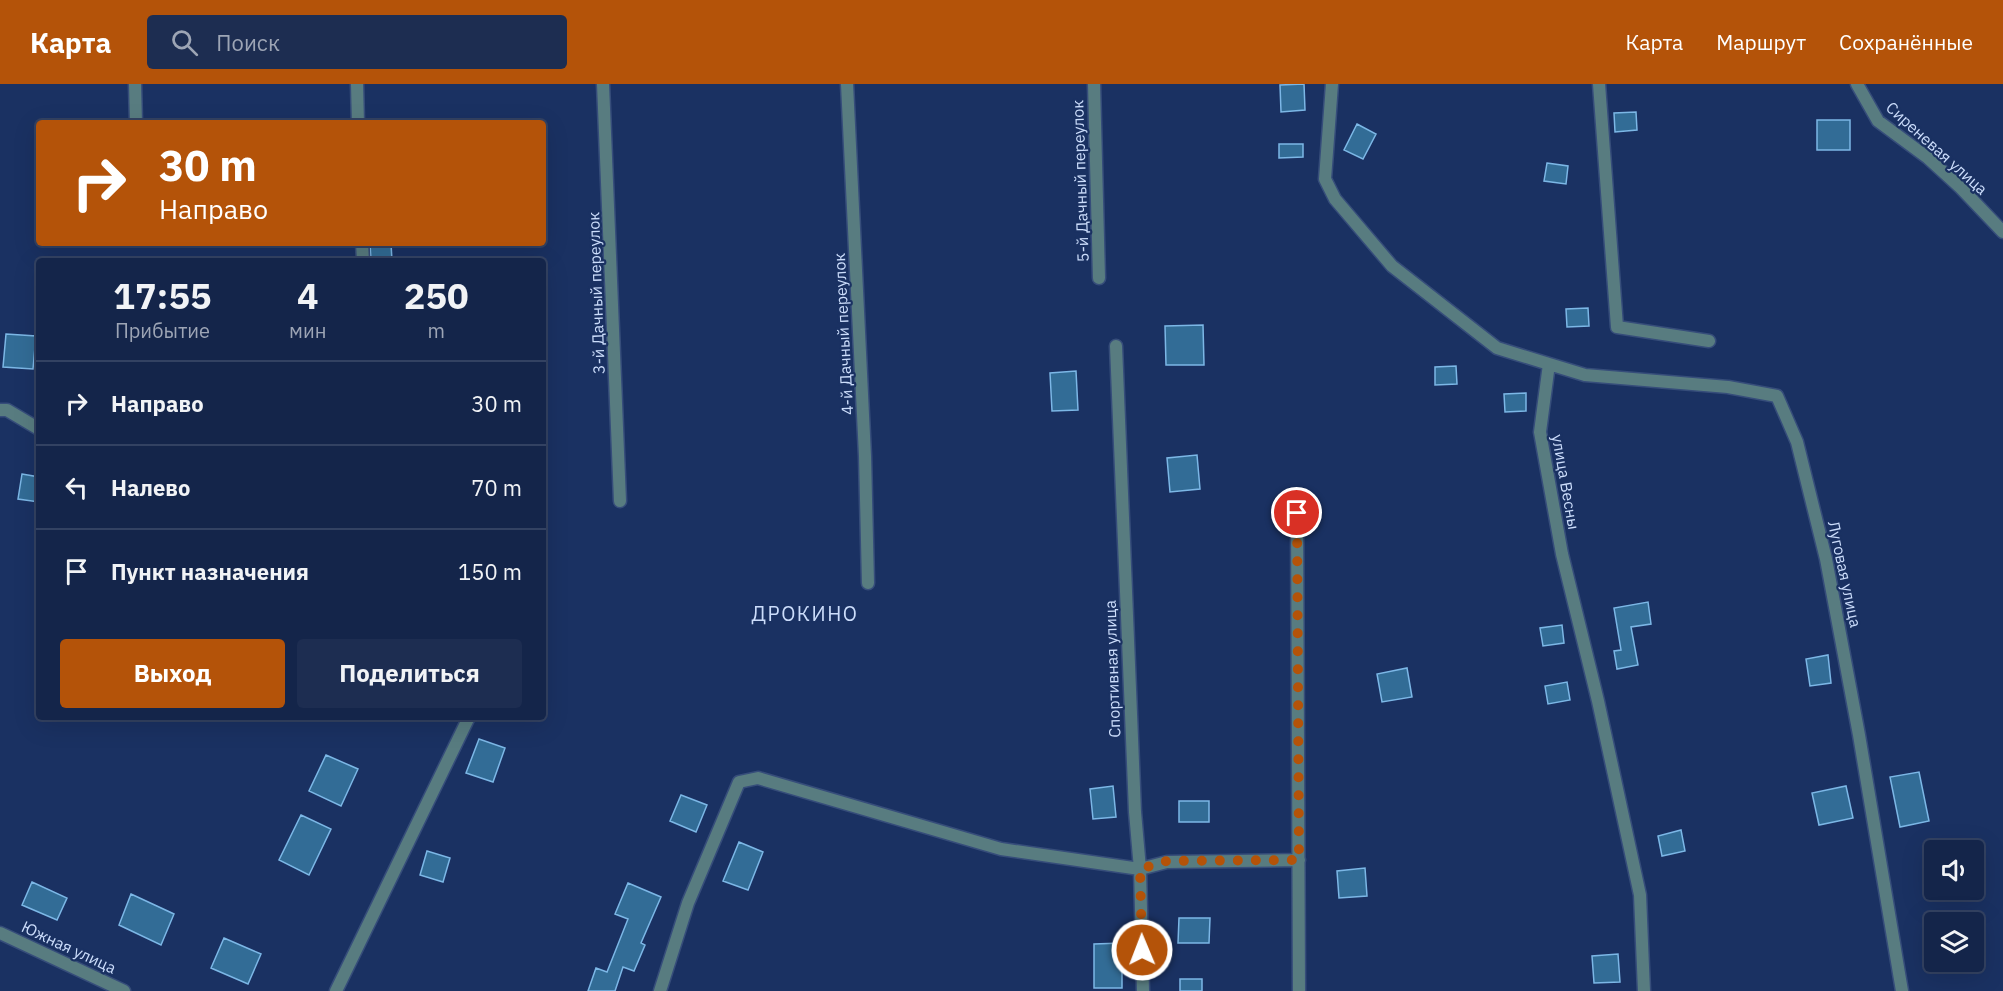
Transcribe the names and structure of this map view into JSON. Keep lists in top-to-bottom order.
{
  "streets": {
    "street": [
      "Сиреневая улица",
      "5-й Дачный переулок",
      "3-й Дачный переулок",
      "4-й Дачный переулок",
      "улица Весны",
      "Луговая улица",
      "Спортивная улица",
      "Южная улица"
    ]
  },
  "crossings": [
    ["улица Весны", "Луговая улица"]
  ],
  "districts": ["ДРОКИНО"],
  "page": {
    "header": "Карта",
    "search": "Поиск",
    "nav": ["Карта", "Маршрут", "Сохранённые"],
    "turn": ["30 m", "Направо"],
    "eta": [
      "17:55",
      "Прибытие",
      "4",
      "мин",
      "250",
      "m"
    ],
    "list": [
      {
        "name": "Направо",
        "value": "30 m"
      },
      {
        "name": "Налево",
        "value": "70 m"
      },
      {
        "name": "Пункт назначения",
        "value": "150 m"
      }
    ],
    "buttons": ["Выход", "Поделиться"]
  }
}
